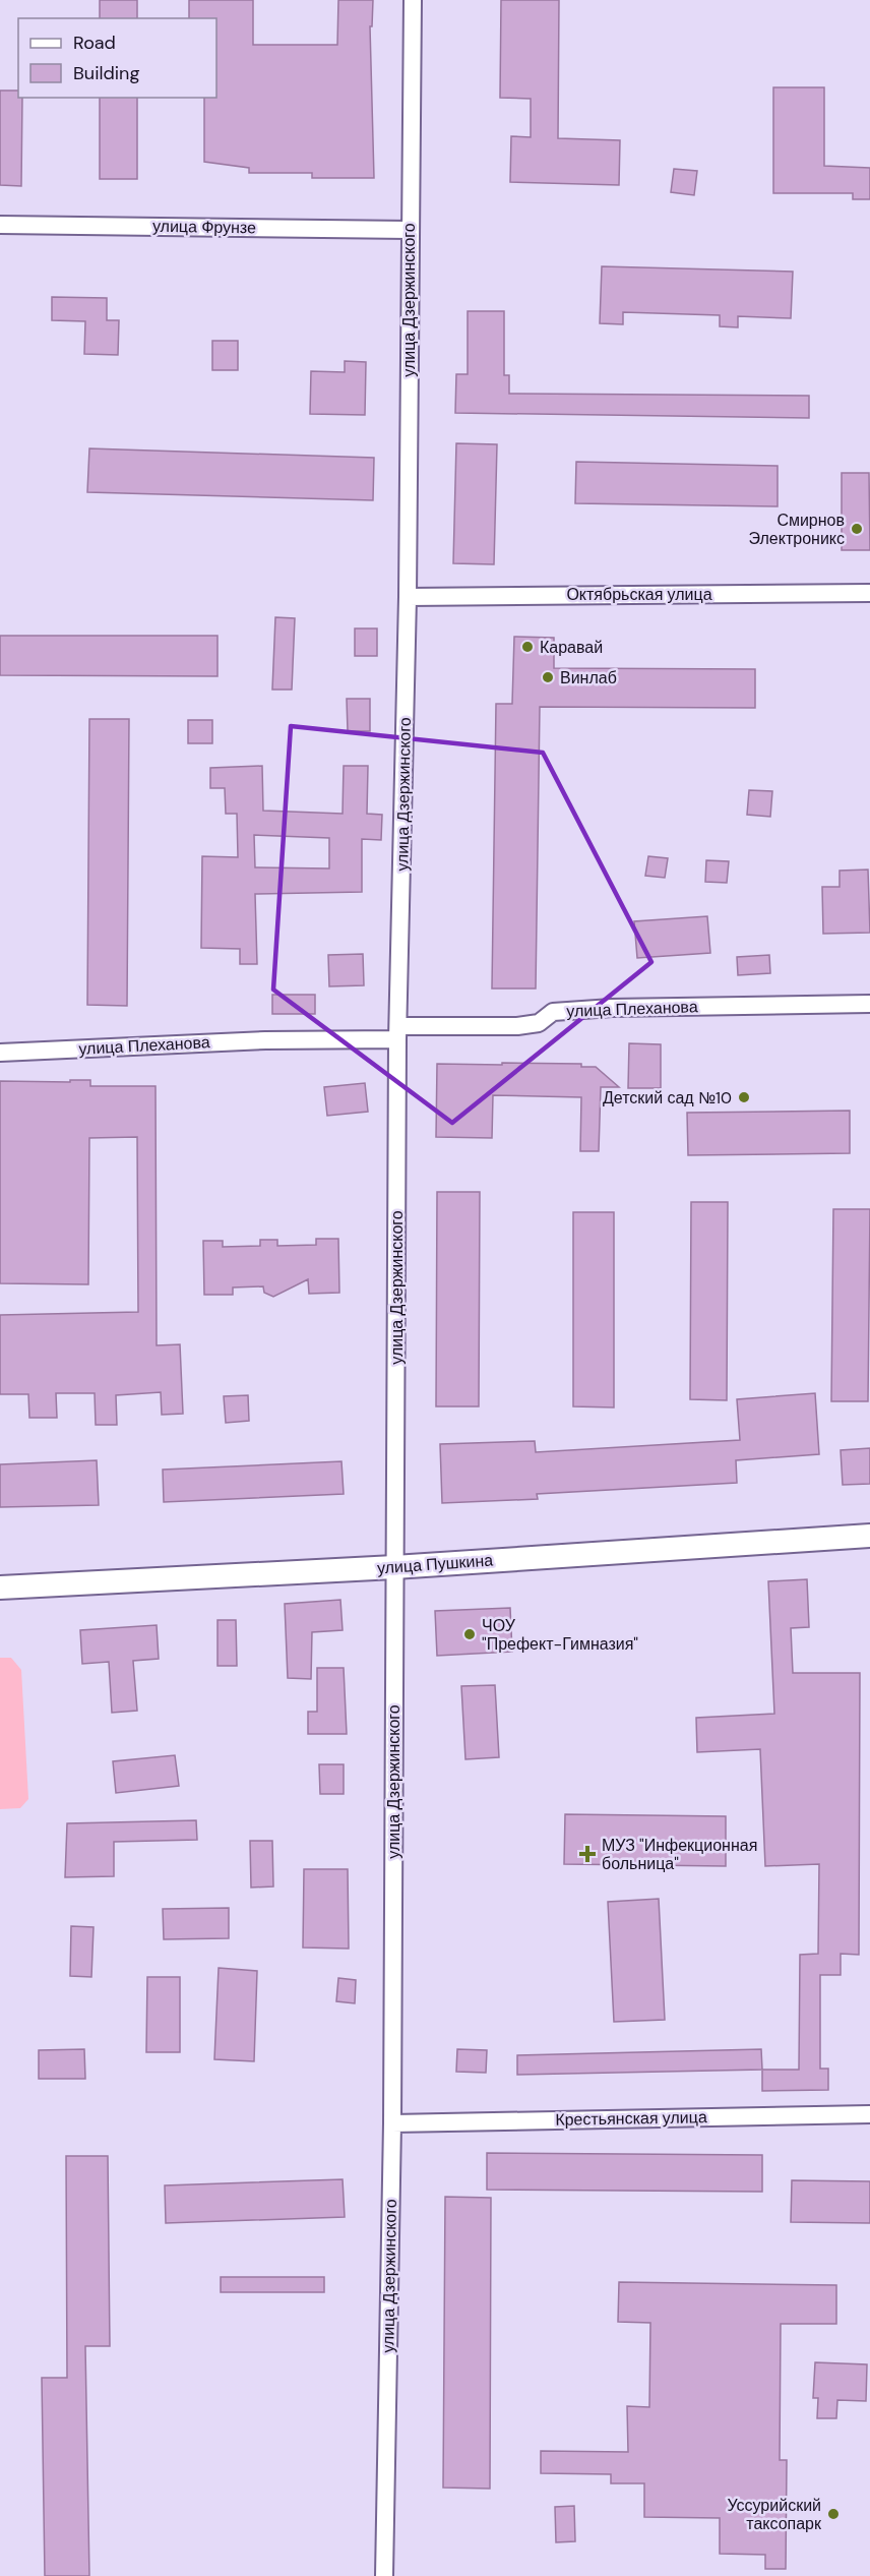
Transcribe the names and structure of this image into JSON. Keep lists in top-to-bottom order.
{
  "streets": {
    "main road": ["улица Пушкина"],
    "street": [
      "улица Фрунзе",
      "улица Дзержинского",
      "Октябрьская улица",
      "улица Плеханова",
      "Крестьянская улица"
    ]
  },
  "crossings": [
    ["улица Фрунзе", "улица Дзержинского"],
    ["улица Дзержинского", "Октябрьская улица"],
    ["улица Дзержинского", "улица Плеханова"],
    ["улица Дзержинского", "улица Пушкина"],
    ["улица Дзержинского", "Крестьянская улица"]
  ],
  "places": {
    "other": [
      "Смирнов Электроникс",
      "Каравай",
      "Винлаб",
      "Детский сад №10",
      "ЧОУ \"Префект-Гимназия\"",
      "Уссурийский таксопарк"
    ],
    "health": ["МУЗ \"Инфекционная больница\""]
  },
  "legend": ["Road", "Building"]
}
